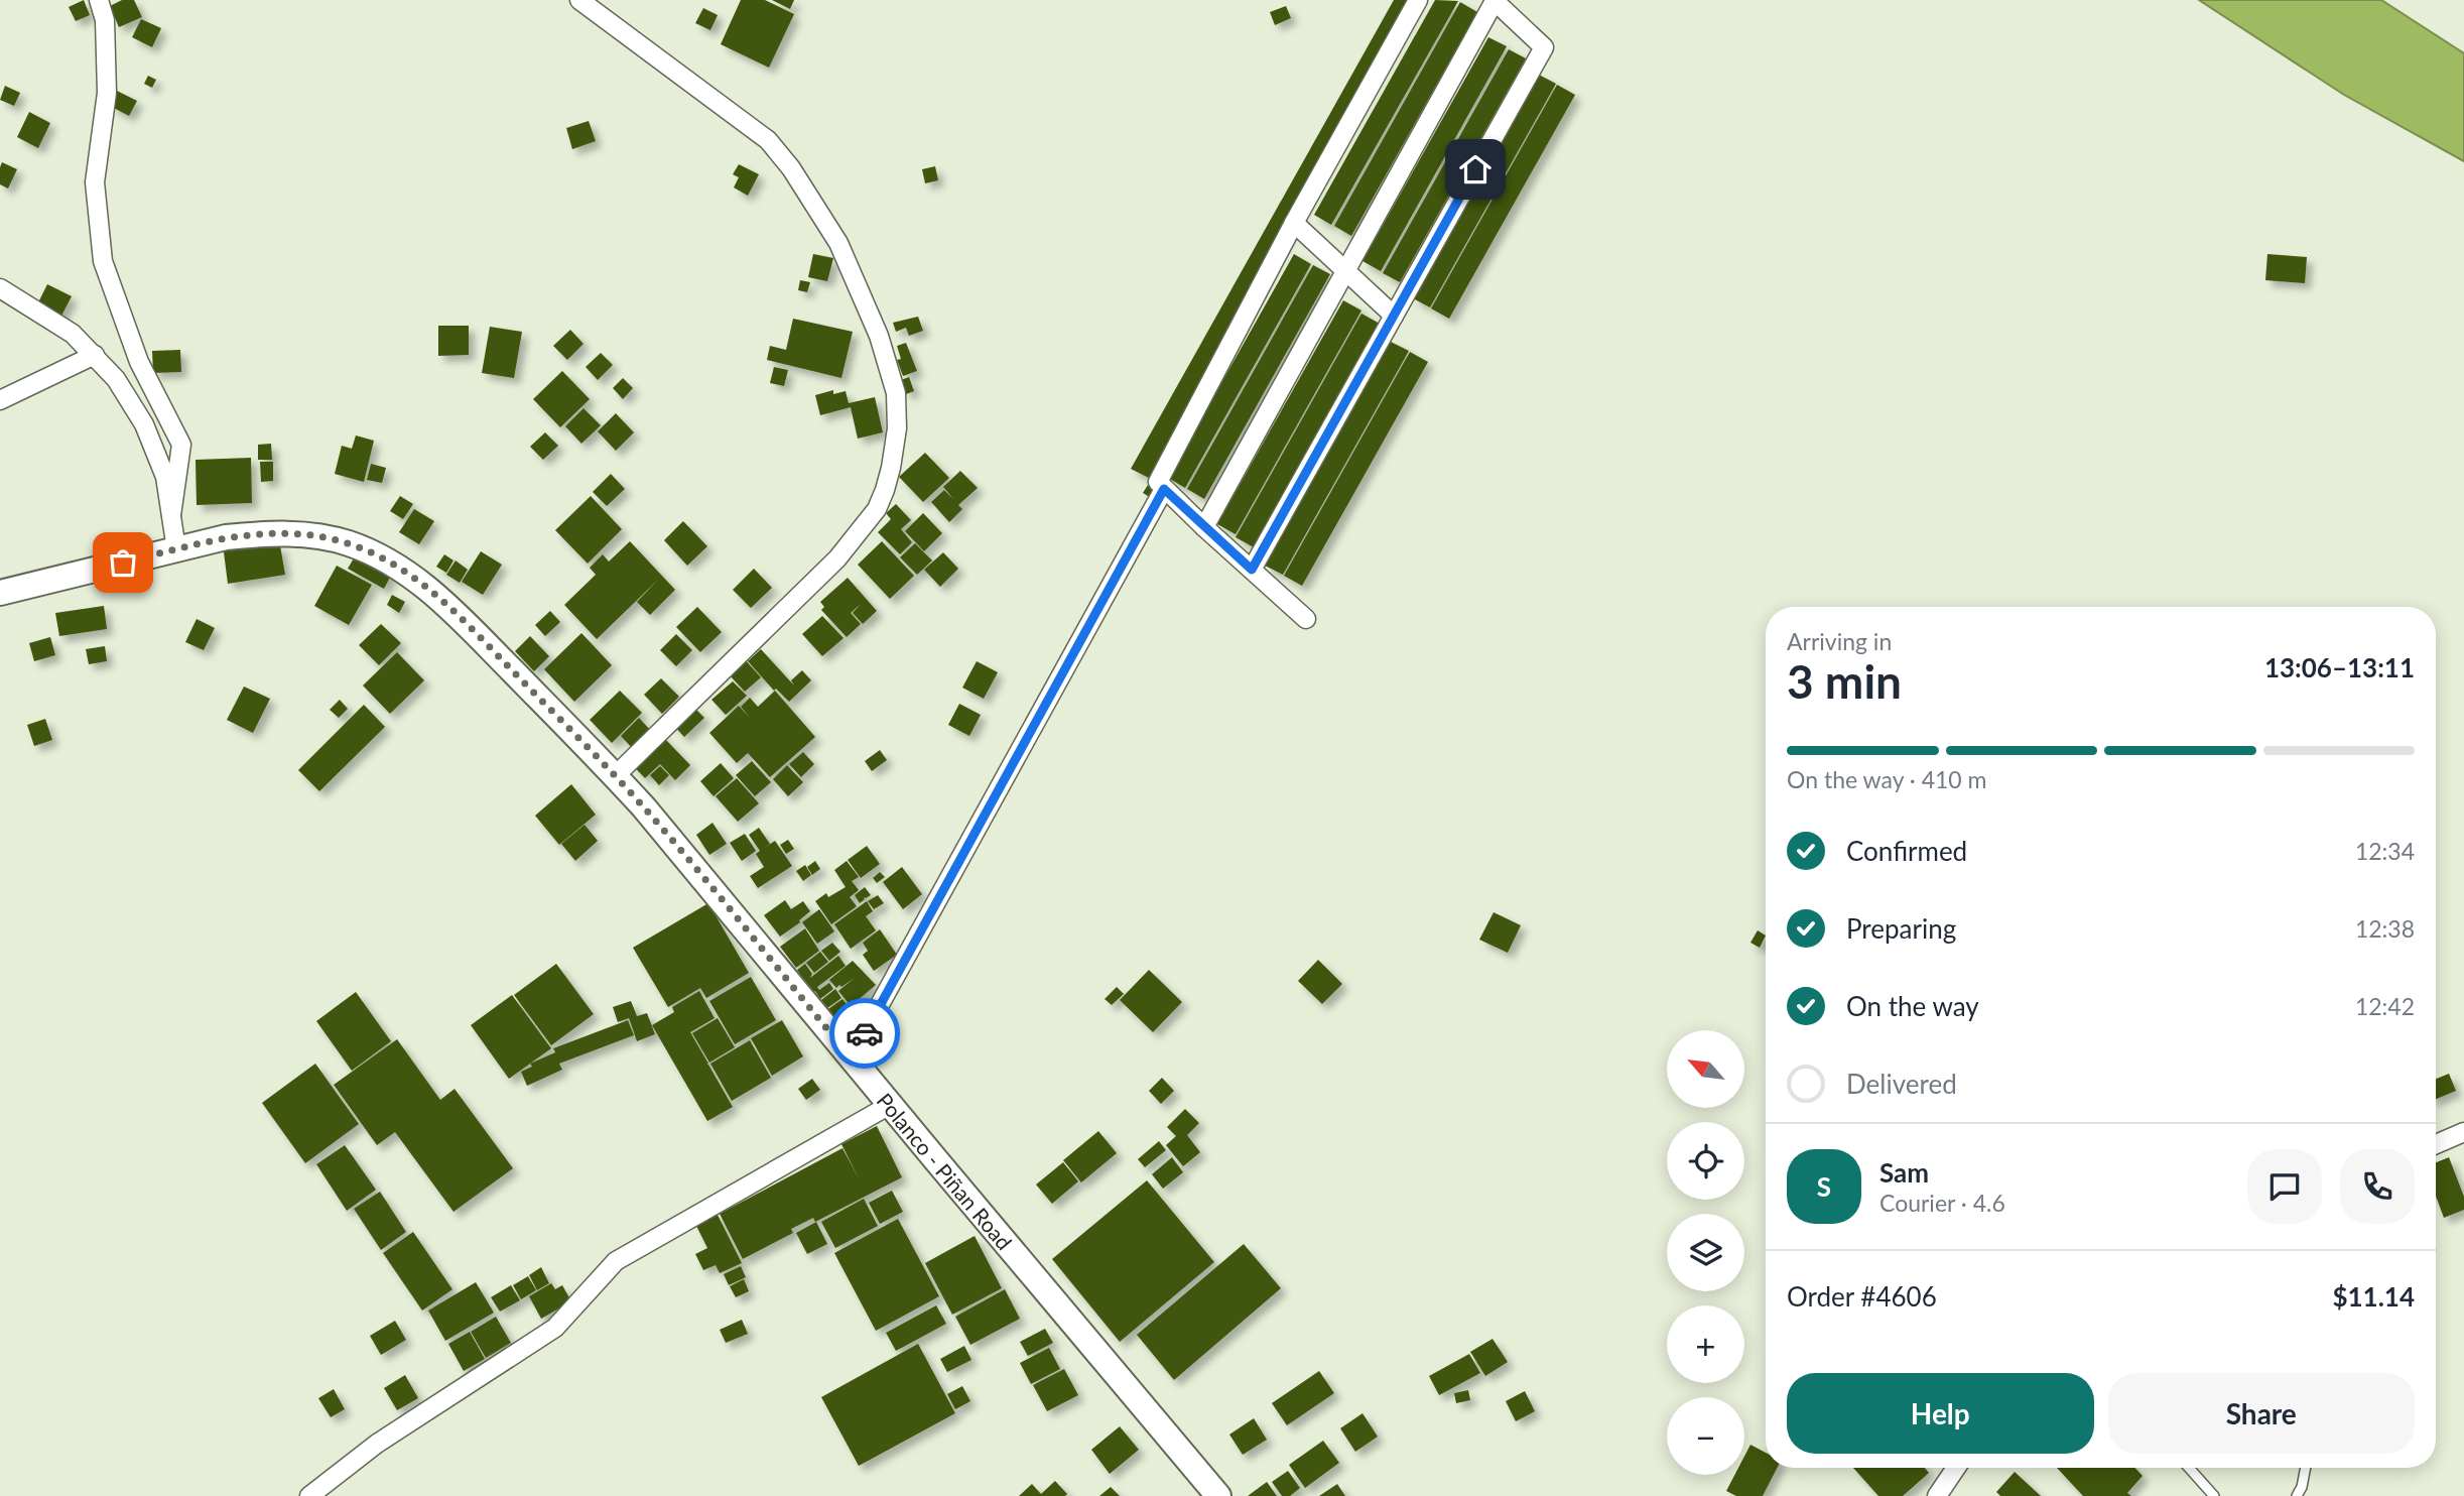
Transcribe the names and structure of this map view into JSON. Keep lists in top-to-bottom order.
{
  "streets": {
    "main road": ["Polanco - Piñan Road"]
  },
  "north": "top left",
  "page": {
    "heading": ["3 min", "Arriving in", "13:06–13:11"],
    "panel": [
      "Sam",
      "Courier · 4.6",
      "Order #4606",
      "$11.14"
    ],
    "bar": "On the way · 410 m",
    "list": [
      ["Confirmed", "12:34"],
      ["Preparing", "12:38"],
      ["On the way", "12:42"],
      "Delivered"
    ],
    "map_buttons": ["+", "−"],
    "round": "S",
    "buttons": ["Help", "Share"]
  }
}
